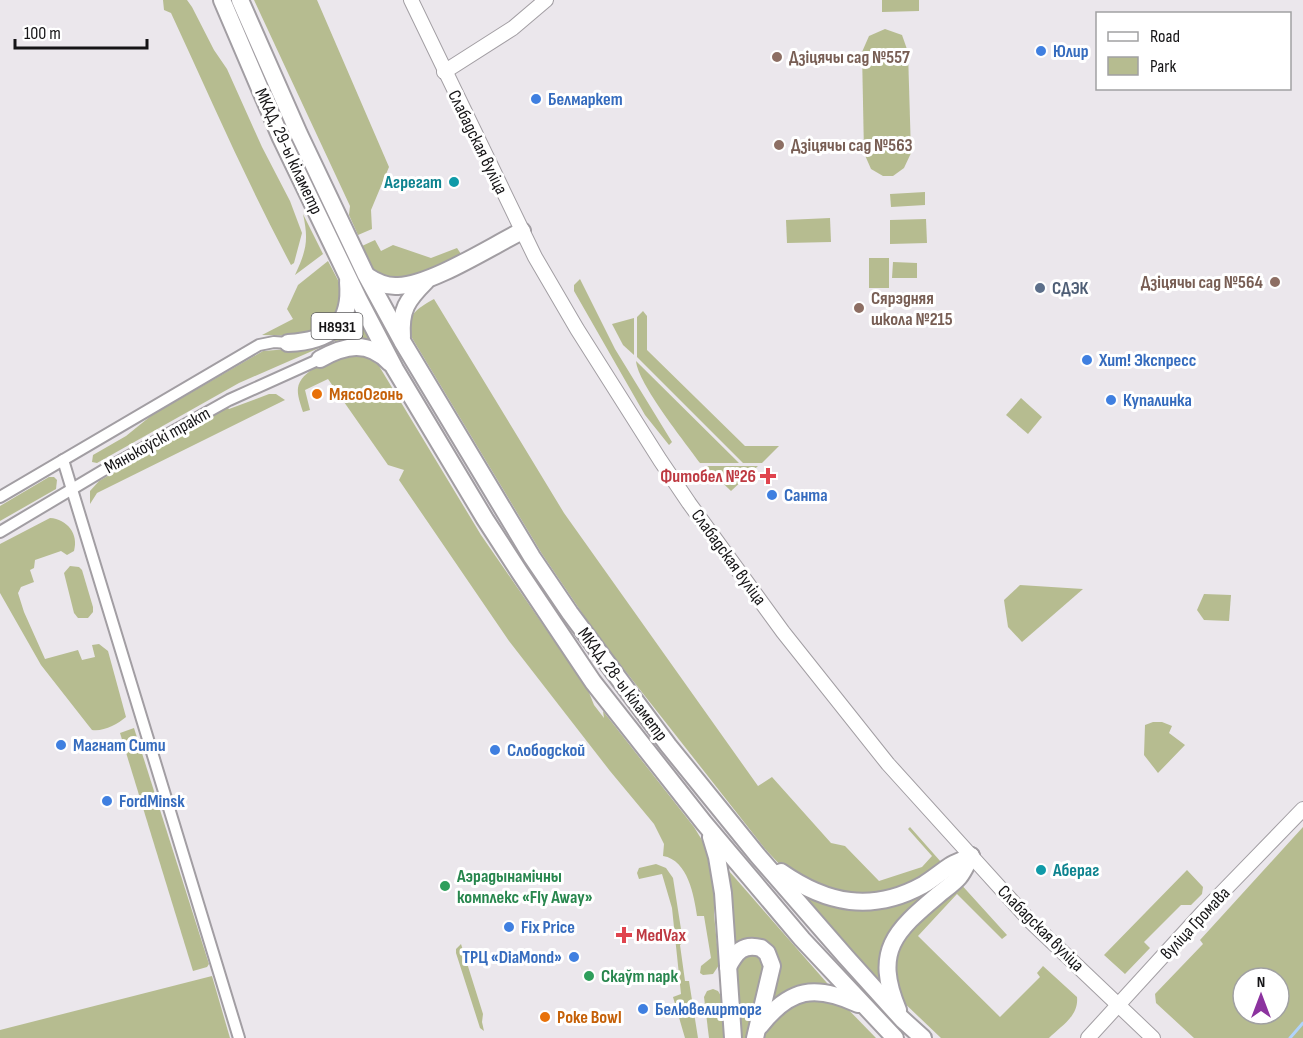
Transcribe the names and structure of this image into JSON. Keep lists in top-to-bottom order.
{
  "streets": {
    "highway": ["МКАД, 29-ы кіламетр", "Н8931", "МКАД, 28-ы кіламетр"],
    "main road": ["Слабадская вуліца", "вуліца Громава"],
    "street": ["Мянькоўскі тракт"]
  },
  "crossings": [
    ["Слабадская вуліца", "вуліца Громава"],
    ["МКАД, 29-ы кіламетр", "Н8931"],
    ["МКАД, 29-ы кіламетр", "МКАД, 28-ы кіламетр"],
    ["Н8931", "Мянькоўскі тракт"],
    ["Н8931", "МКАД, 28-ы кіламетр"]
  ],
  "places": {
    "other": [
      "Юлир",
      "Дзіцячы сад №557",
      "Белмаркет",
      "Дзіцячы сад №563",
      "Агрегат",
      "Дзіцячы сад №564",
      "СДЭК",
      "Сярэдняя школа №215",
      "Хит! Экспресс",
      "МясоОгонь",
      "Купалинка",
      "Санта",
      "Магнат Cити",
      "Слободской",
      "FordMinsk",
      "Абераг",
      "Аэрадынамічны комплекс «Fly Away»",
      "Fix Price",
      "ТРЦ «DiaMond»",
      "Скаўт парк",
      "Белювелирторг",
      "Poke Bowl"
    ],
    "health": ["Фитобел №26", "MedVax"]
  },
  "legend": ["Road", "Park"],
  "scale_bar": "100 m",
  "north": "top"
}
